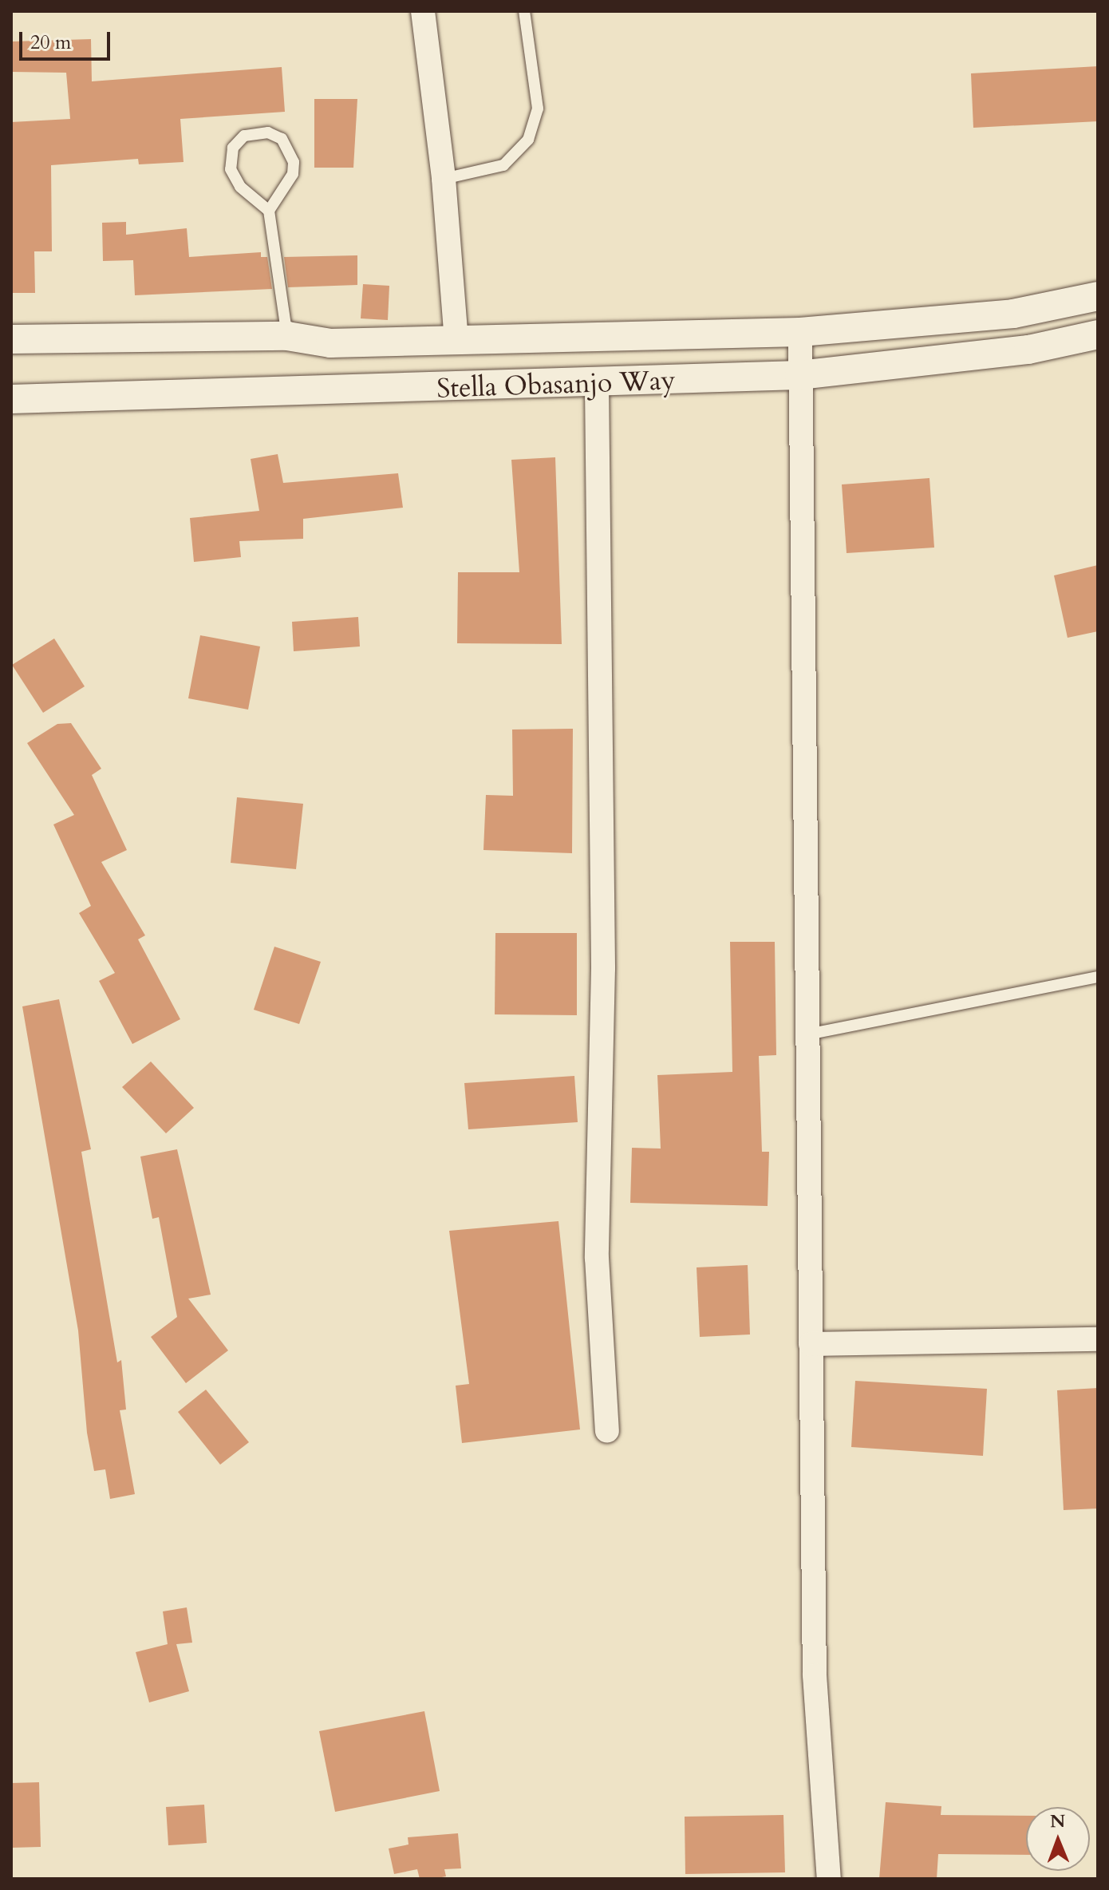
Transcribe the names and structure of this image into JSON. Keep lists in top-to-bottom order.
{
  "streets": {
    "street": ["Stella Obasanjo Way"]
  },
  "scale_bar": "20 m",
  "north": "top"
}
